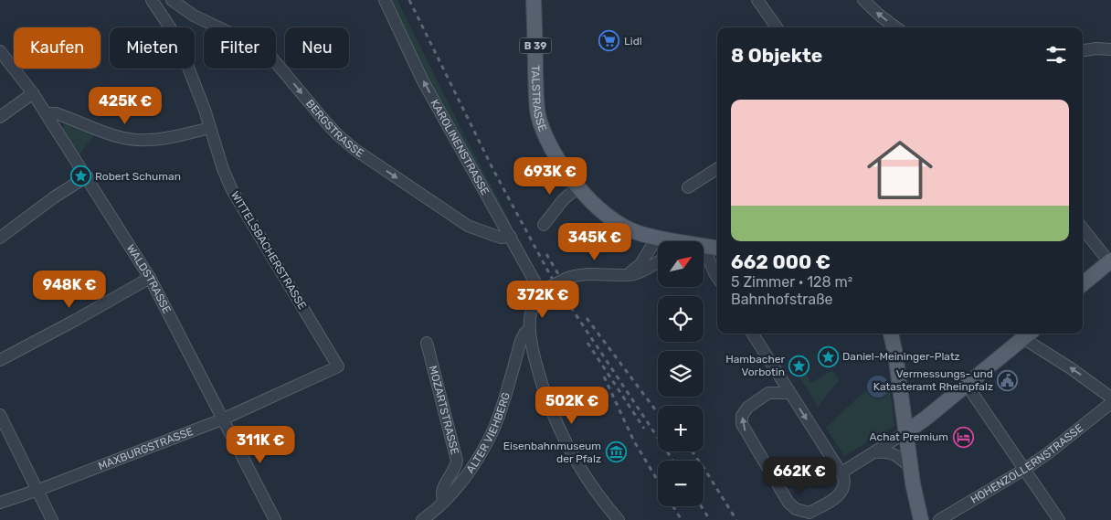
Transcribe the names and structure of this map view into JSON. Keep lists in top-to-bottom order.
{
  "streets": {
    "main road": ["B 39", "TALSTRASSE"],
    "street": [
      "BERGSTRASSE",
      "KAROLINENSTRASSE",
      "WITTELSBACHERSTRASSE",
      "WALDSTRASSE",
      "MOZARTSTRASSE",
      "ALTER VIEHBERG",
      "MAXBURGSTRASSE",
      "HOHENZOLLERNSTRASSE"
    ]
  },
  "crossings": [
    ["B 39", "TALSTRASSE"],
    ["BERGSTRASSE", "KAROLINENSTRASSE"],
    ["WITTELSBACHERSTRASSE", "MAXBURGSTRASSE"],
    ["WALDSTRASSE", "MAXBURGSTRASSE"],
    ["MOZARTSTRASSE", "ALTER VIEHBERG"]
  ],
  "one_way": ["BERGSTRASSE", "KAROLINENSTRASSE"],
  "places": {
    "supermarket": ["Lidl"],
    "place": ["Robert Schuman", "Daniel-Meininger-Platz", "Hambacher Vorbotin"],
    "public building": ["Vermessungs- und Katasteramt Rheinpfalz"],
    "hotel": ["Achat Premium"],
    "museum": ["Eisenbahnmuseum der Pfalz"]
  },
  "north": "top right",
  "page": {
    "chip": [
      "Kaufen",
      "Mieten",
      "Filter",
      "Neu"
    ],
    "heading": "8 Objekte",
    "list": [
      {
        "name": "662 000 €",
        "note": "5 Zimmer · 128 m² · Bahnhofstraße"
      }
    ],
    "price": [
      "425K €",
      "693K €",
      "345K €",
      "948K €",
      "372K €",
      "502K €",
      "311K €",
      "662K €"
    ],
    "map_buttons": ["+", "−"]
  }
}
